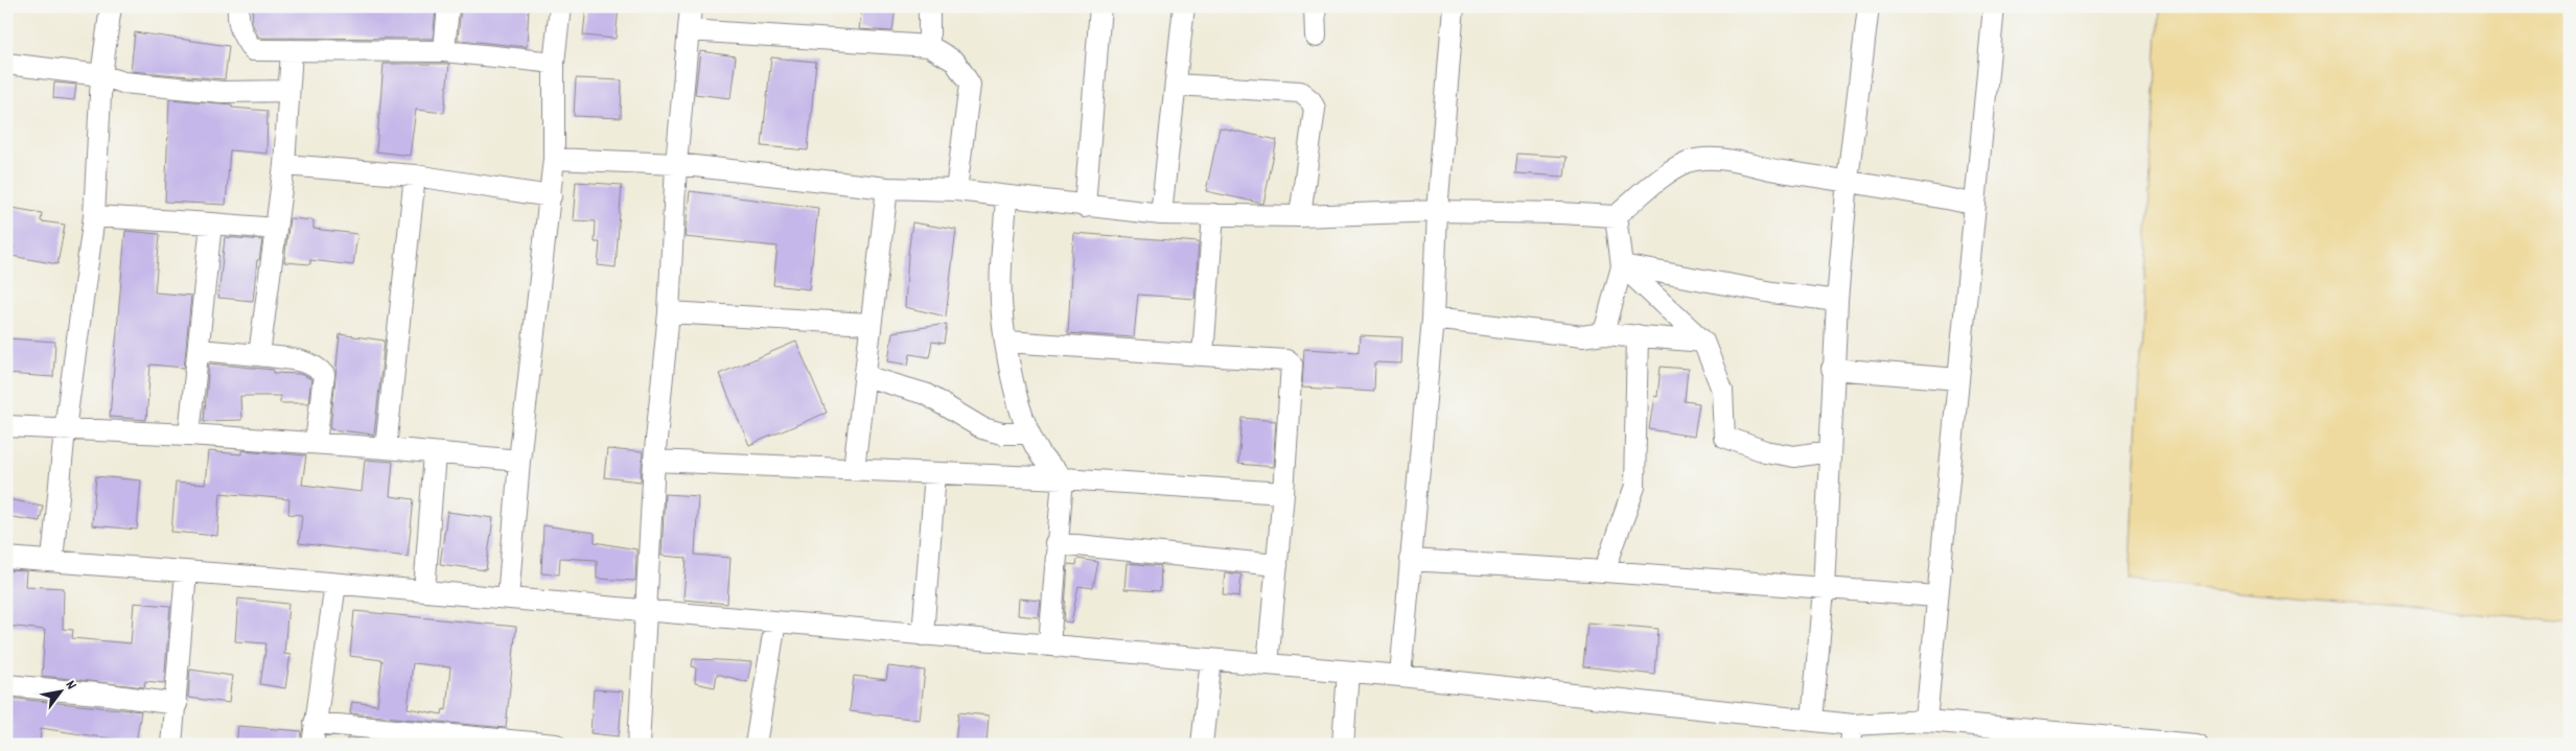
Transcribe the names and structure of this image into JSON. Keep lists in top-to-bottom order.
{
  "north": "top right"
}
